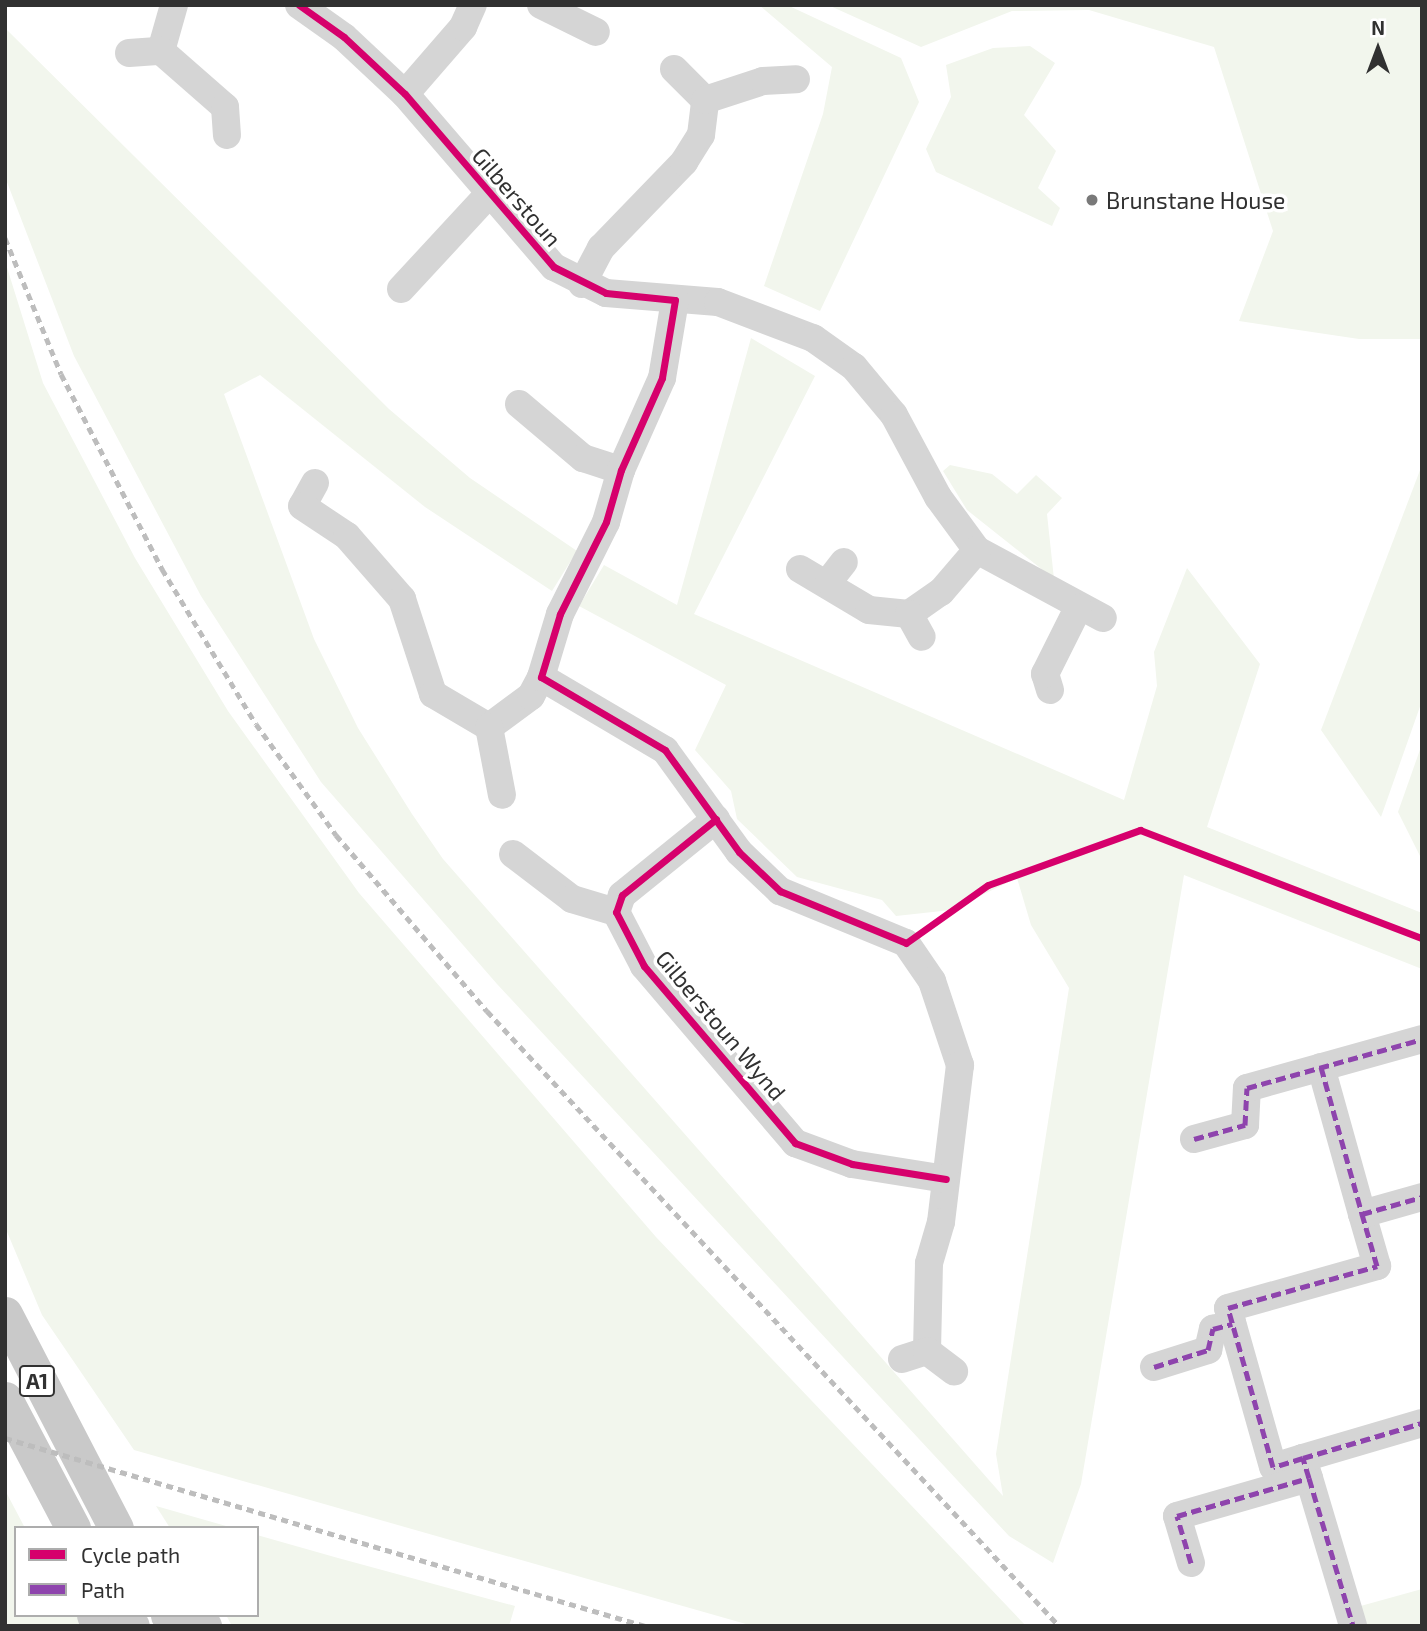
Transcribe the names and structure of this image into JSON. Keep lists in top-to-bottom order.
{
  "streets": {
    "main road": ["A1"],
    "street": ["Gilberstoun", "Gilberstoun Wynd"]
  },
  "places": ["Brunstane House"],
  "legend": ["Cycle path", "Path"],
  "north": "top"
}
